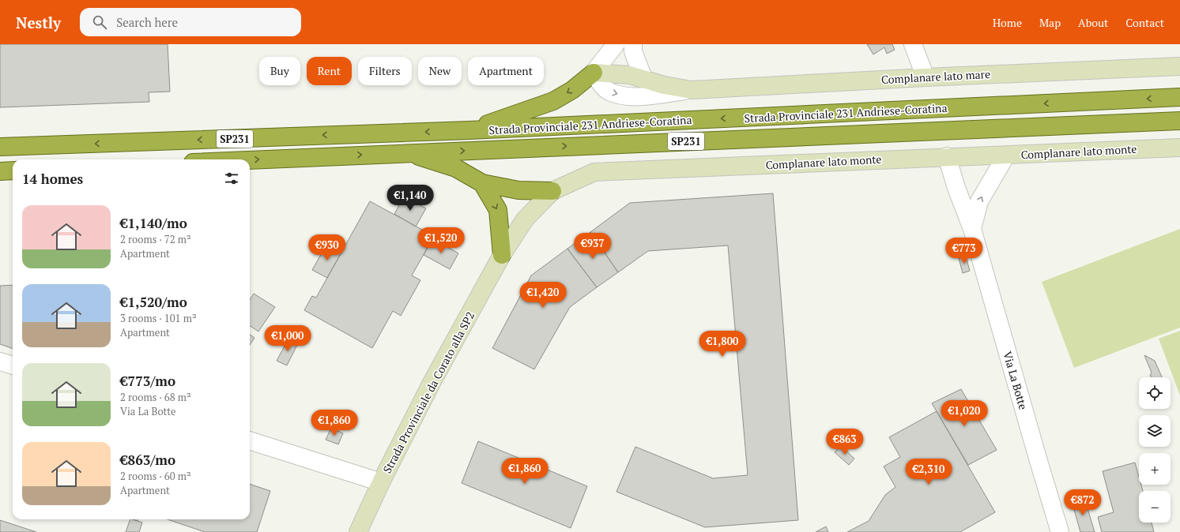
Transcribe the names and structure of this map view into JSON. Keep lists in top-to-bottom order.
{
  "streets": {
    "highway": ["Strada Provinciale 231 Andriese-Coratina", "SP231"],
    "main road": ["Complanare lato mare", "Complanare lato monte", "Strada Provinciale da Corato alla SP2"],
    "street": ["Via La Botte"]
  },
  "crossings": [
    ["Complanare lato monte", "Via La Botte"],
    ["Complanare lato monte", "Strada Provinciale da Corato alla SP2"]
  ],
  "page": {
    "header": "Nestly",
    "search": "Search here",
    "nav": [
      "Home",
      "Map",
      "About",
      "Contact"
    ],
    "chip": [
      "Buy",
      "Rent",
      "Filters",
      "New",
      "Apartment"
    ],
    "heading": "14 homes",
    "price": [
      "€1,140",
      "€1,520",
      "€937",
      "€930",
      "€773",
      "€1,420",
      "€1,000",
      "€1,800",
      "€1,020",
      "€1,860",
      "€863",
      "€1,860",
      "€2,310",
      "€872"
    ],
    "list": [
      {
        "name": "€1,140/mo",
        "note": "2 rooms · 72 m² · Apartment"
      },
      {
        "name": "€1,520/mo",
        "note": "3 rooms · 101 m² · Apartment"
      },
      {
        "name": "€773/mo",
        "note": "2 rooms · 68 m² · Via La Botte"
      },
      {
        "name": "€863/mo",
        "note": "2 rooms · 60 m² · Apartment"
      }
    ],
    "map_buttons": ["+", "−"]
  }
}
